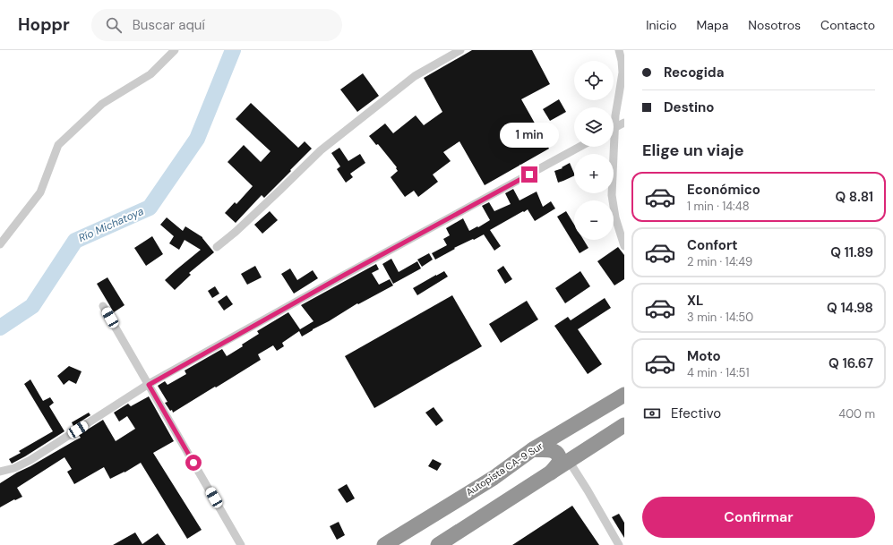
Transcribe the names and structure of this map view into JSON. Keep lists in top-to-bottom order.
{
  "streets": {
    "highway": ["Autopista CA-9 Sur"]
  },
  "water": ["Río Michatoya"],
  "page": {
    "header": "Hoppr",
    "search": "Buscar aquí",
    "nav": [
      "Inicio",
      "Mapa",
      "Nosotros",
      "Contacto"
    ],
    "banner": ["Recogida", "Destino"],
    "map_buttons": ["+", "−"],
    "bubble": "1 min",
    "heading": "Elige un viaje",
    "list": [
      {
        "name": "Económico",
        "note": "1 min · 14:48",
        "value": "Q 8.81"
      },
      {
        "name": "Confort",
        "note": "2 min · 14:49",
        "value": "Q 11.89"
      },
      {
        "name": "XL",
        "note": "3 min · 14:50",
        "value": "Q 14.98"
      },
      {
        "name": "Moto",
        "note": "4 min · 14:51",
        "value": "Q 16.67"
      }
    ],
    "pay": ["Efectivo", "400 m"],
    "buttons": "Confirmar"
  }
}
